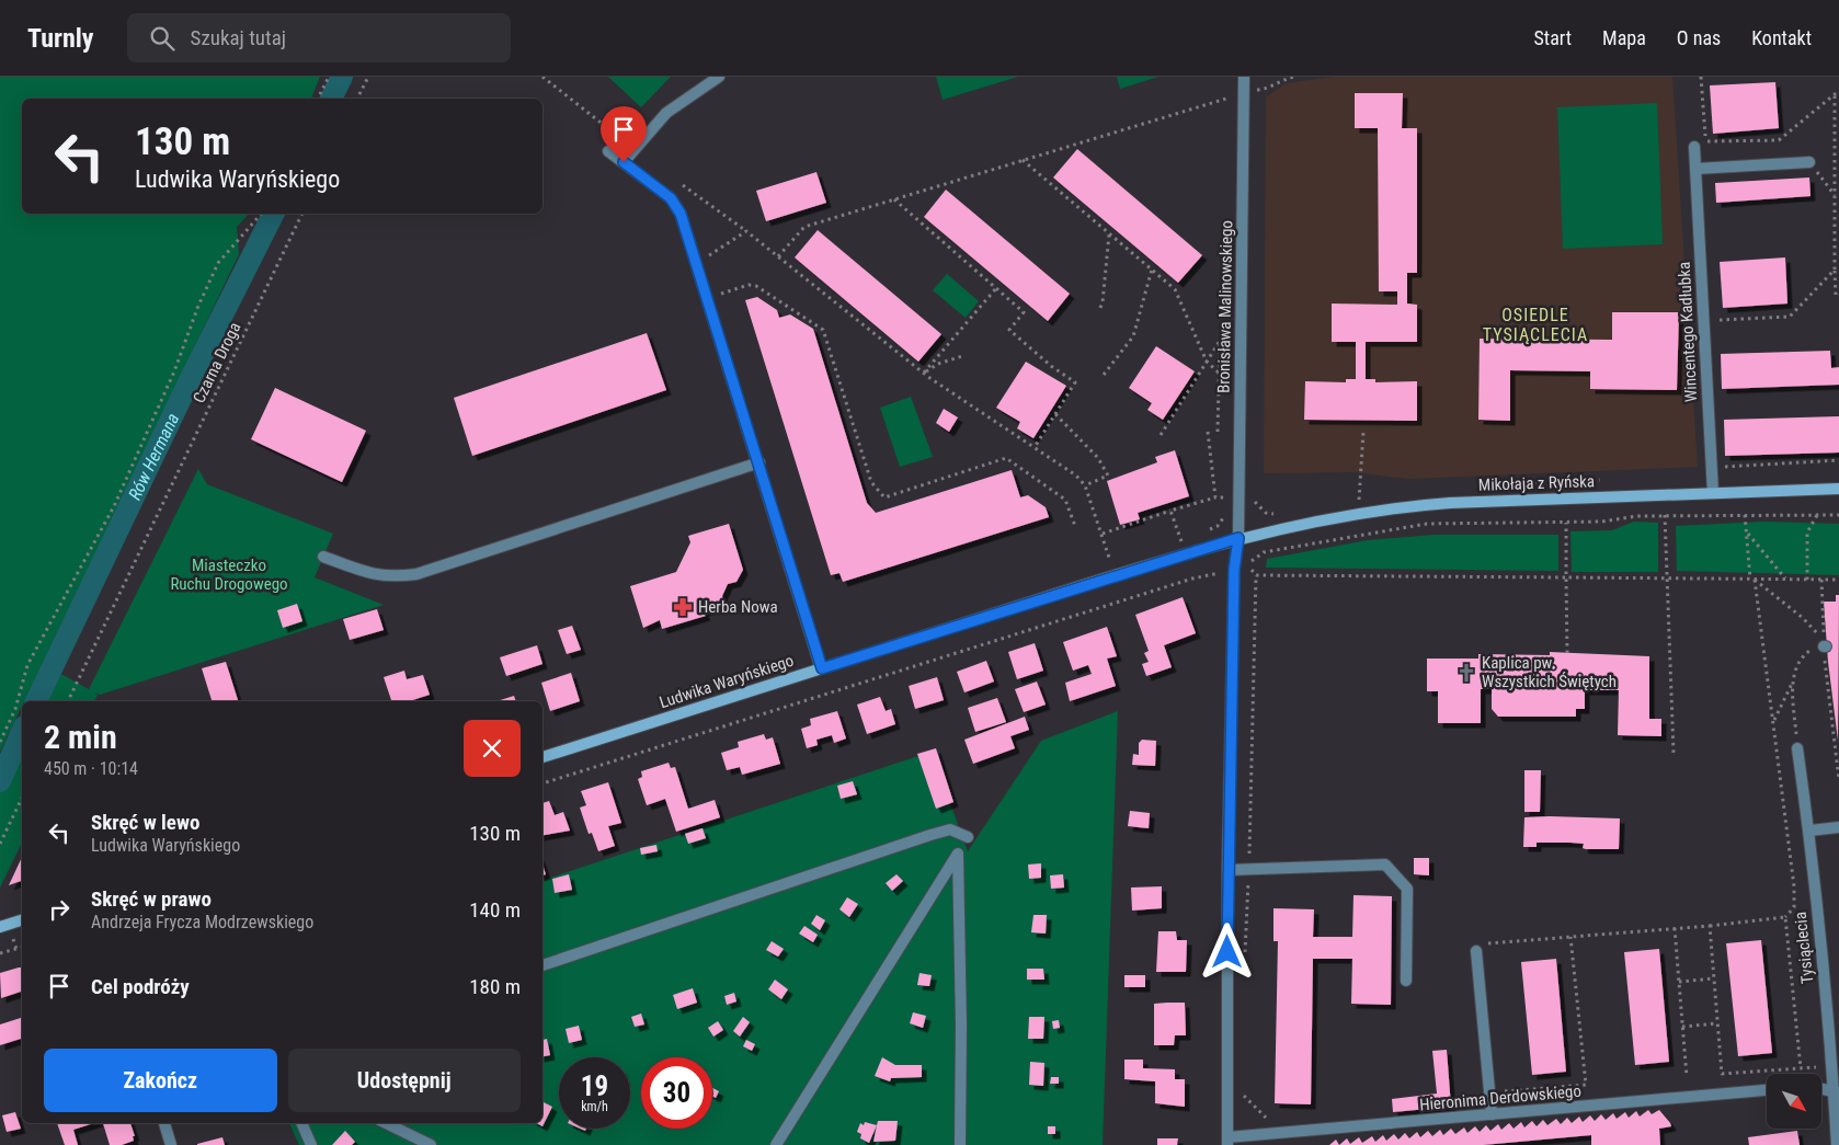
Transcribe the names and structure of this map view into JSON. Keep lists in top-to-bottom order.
{
  "streets": {
    "street": [
      "Bronisława Malinowskiego",
      "Wincentego Kadłubka",
      "Mikołaja z Ryńska",
      "Ludwika Waryńskiego",
      "Tysiąclecia",
      "Hieronima Derdowskiego"
    ],
    "path": ["Czarna Droga"]
  },
  "crossings": [
    ["Bronisława Malinowskiego", "Mikołaja z Ryńska"],
    ["Bronisława Malinowskiego", "Ludwika Waryńskiego"],
    ["Bronisława Malinowskiego", "Hieronima Derdowskiego"],
    ["Wincentego Kadłubka", "Mikołaja z Ryńska"],
    ["Mikołaja z Ryńska", "Ludwika Waryńskiego"]
  ],
  "districts": ["OSIEDLE TYSIĄCLECIA"],
  "water": ["Rów Hermana"],
  "parks": ["Miasteczko Ruchu Drogowego"],
  "places": {
    "pharmacy": ["Herba Nowa"],
    "church": ["Kaplica pw. Wszystkich Świętych"]
  },
  "north": "bottom right",
  "page": {
    "header": "Turnly",
    "search": "Szukaj tutaj",
    "nav": [
      "Start",
      "Mapa",
      "O nas",
      "Kontakt"
    ],
    "turn": ["130 m", "Ludwika Waryńskiego"],
    "heading": ["2 min", "450 m · 10:14"],
    "list": [
      {
        "name": "Skręć w lewo",
        "note": "Ludwika Waryńskiego",
        "value": "130 m"
      },
      {
        "name": "Skręć w prawo",
        "note": "Andrzeja Frycza Modrzewskiego",
        "value": "140 m"
      },
      {
        "name": "Cel podróży",
        "value": "180 m"
      }
    ],
    "buttons": ["Zakończ", "Udostępnij"],
    "speed": "19 km/h",
    "limit": "30"
  }
}
